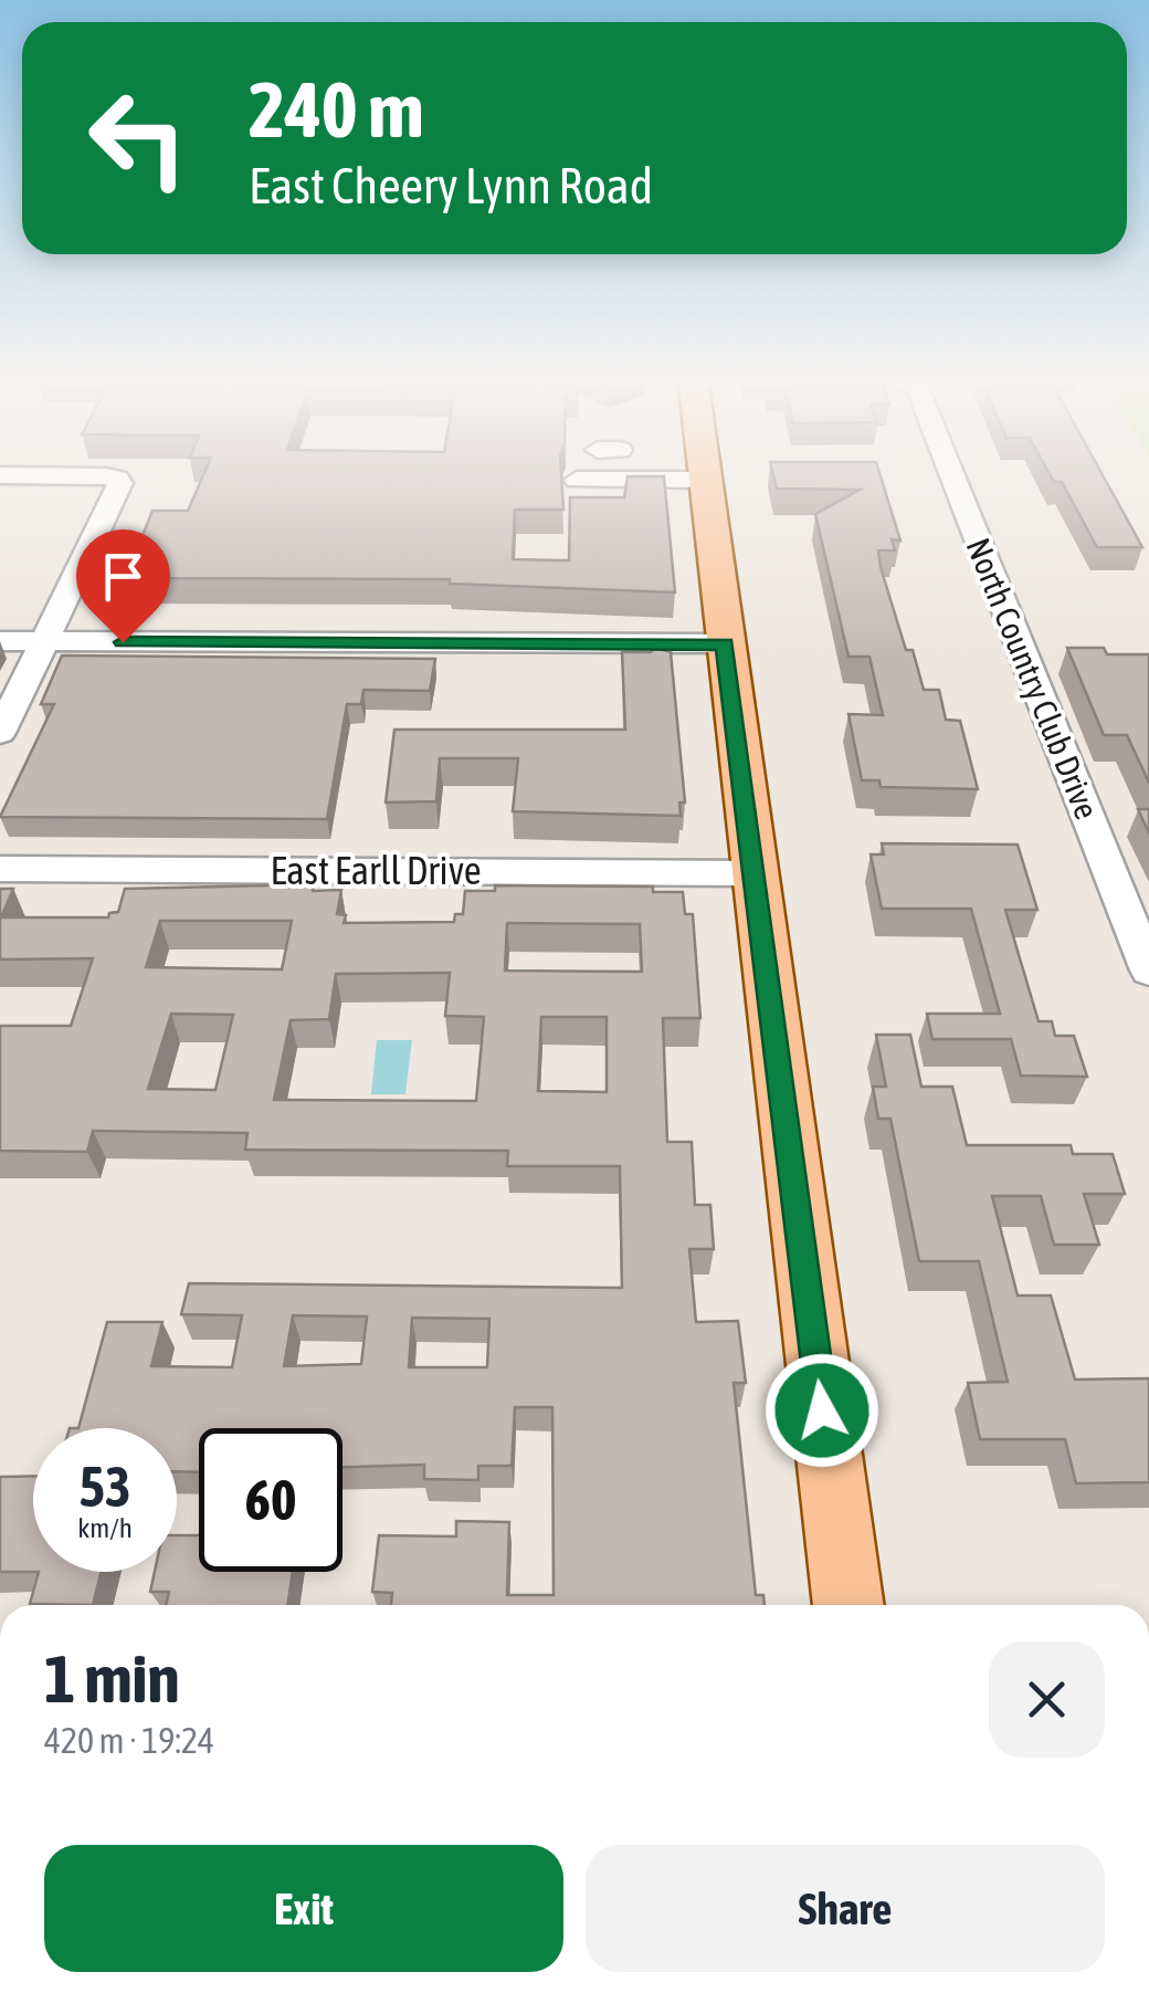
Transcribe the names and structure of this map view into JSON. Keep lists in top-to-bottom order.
{
  "streets": {
    "street": ["North Country Club Drive", "East Earll Drive"]
  },
  "page": {
    "turn": ["240 m", "East Cheery Lynn Road"],
    "speed": "53 km/h",
    "limit": "60",
    "heading": ["1 min", "420 m · 19:24"],
    "buttons": ["Exit", "Share"]
  }
}
